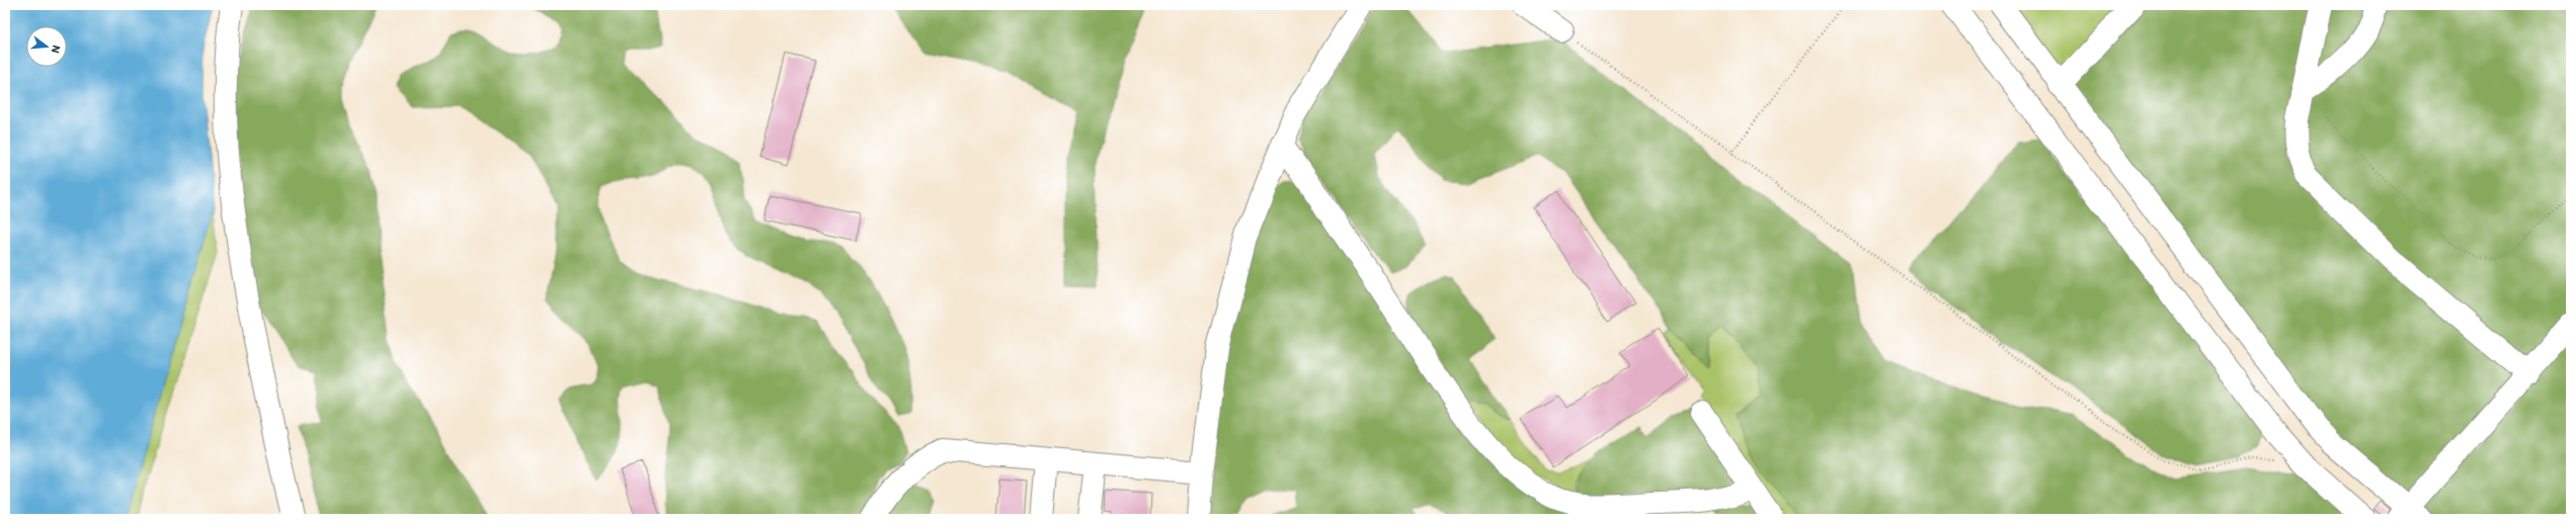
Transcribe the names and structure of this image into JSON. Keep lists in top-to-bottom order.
{
  "north": "right"
}
